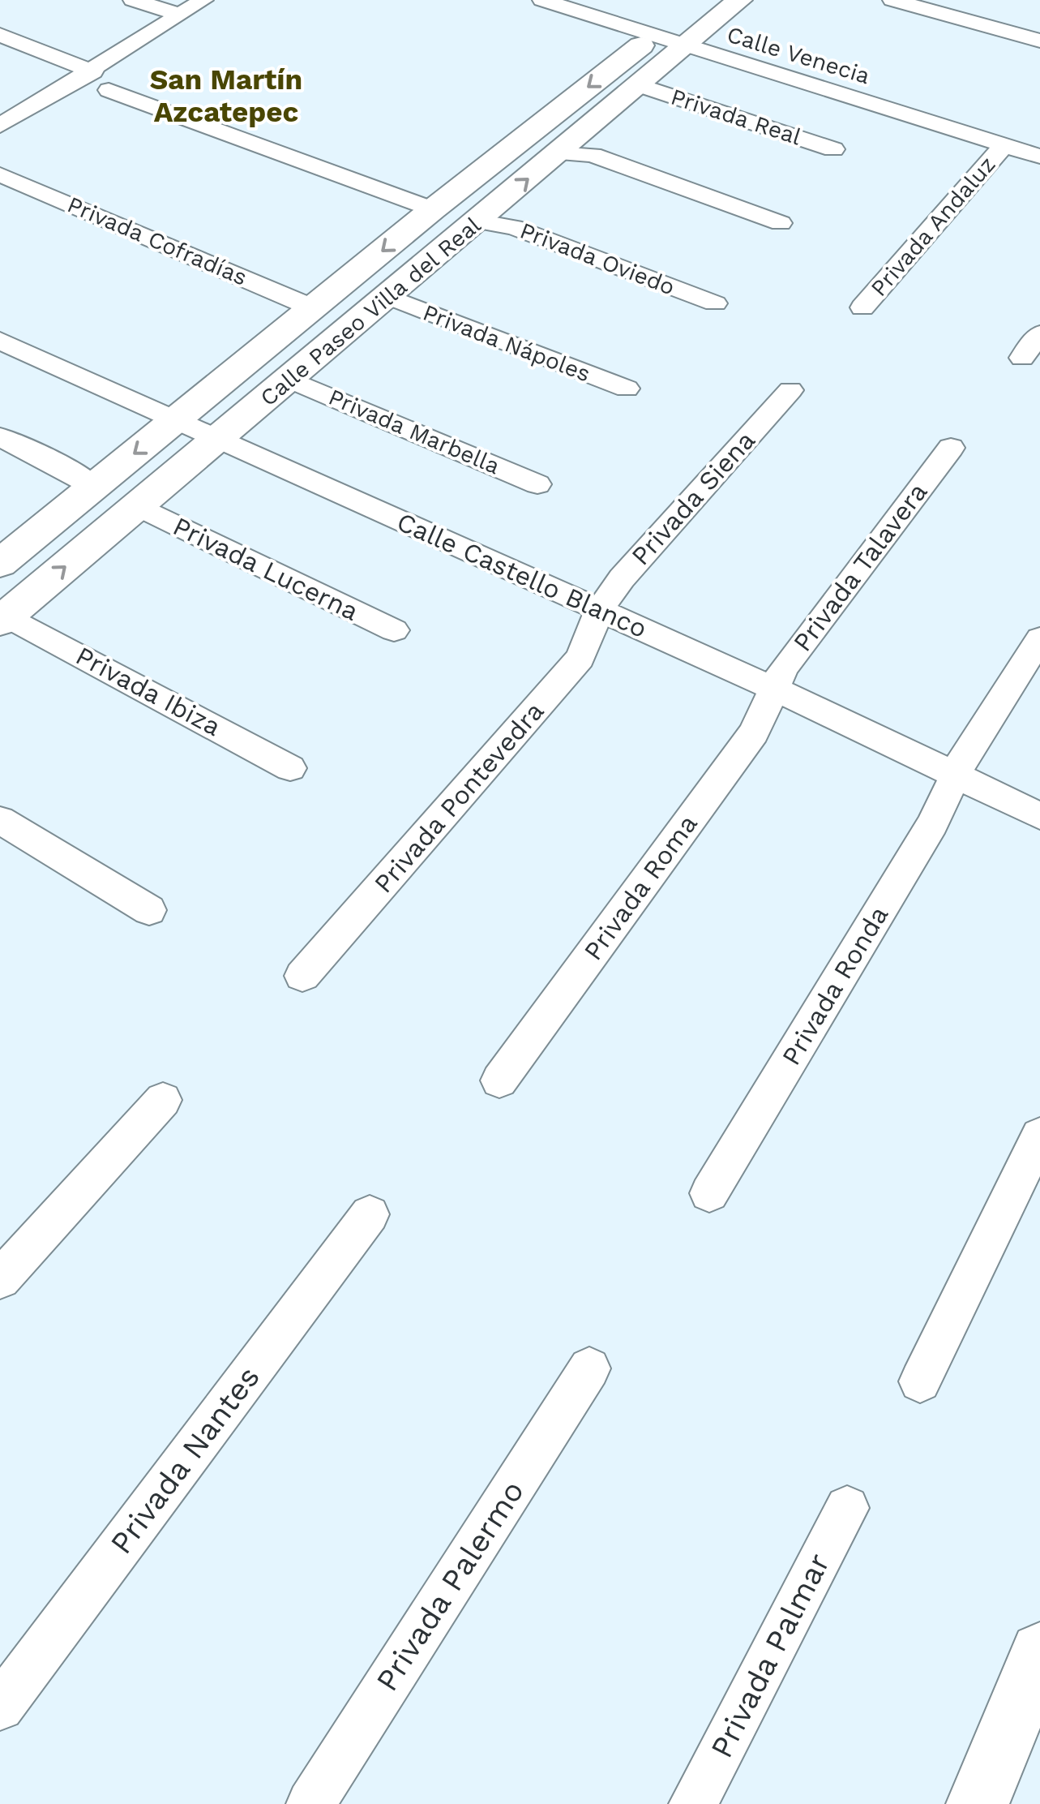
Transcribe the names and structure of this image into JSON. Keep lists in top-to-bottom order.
{
  "streets": {
    "street": [
      "Calle Venecia",
      "Privada Real",
      "Privada Andaluz",
      "Privada Cofradías",
      "Privada Oviedo",
      "Calle Paseo Villa del Real",
      "Privada Nápoles",
      "Privada Marbella",
      "Privada Siena",
      "Privada Talavera",
      "Privada Lucerna",
      "Calle Castello Blanco",
      "Privada Ibiza",
      "Privada Pontevedra",
      "Privada Roma",
      "Privada Ronda",
      "Privada Nantes",
      "Privada Palermo",
      "Privada Palmar"
    ]
  },
  "crossings": [
    ["Calle Venecia", "Privada Andaluz"],
    ["Calle Venecia", "Calle Paseo Villa del Real"],
    ["Privada Real", "Calle Paseo Villa del Real"],
    ["Privada Cofradías", "Calle Paseo Villa del Real"],
    ["Privada Oviedo", "Calle Paseo Villa del Real"],
    ["Calle Paseo Villa del Real", "Privada Nápoles"],
    ["Calle Paseo Villa del Real", "Privada Marbella"],
    ["Calle Paseo Villa del Real", "Privada Lucerna"],
    ["Calle Paseo Villa del Real", "Calle Castello Blanco"],
    ["Calle Paseo Villa del Real", "Privada Ibiza"],
    ["Privada Siena", "Calle Castello Blanco"],
    ["Privada Siena", "Privada Pontevedra"],
    ["Privada Talavera", "Calle Castello Blanco"],
    ["Privada Talavera", "Privada Roma"],
    ["Calle Castello Blanco", "Privada Pontevedra"],
    ["Calle Castello Blanco", "Privada Roma"],
    ["Calle Castello Blanco", "Privada Ronda"]
  ],
  "districts": ["San Martín Azcatepec"]
}
